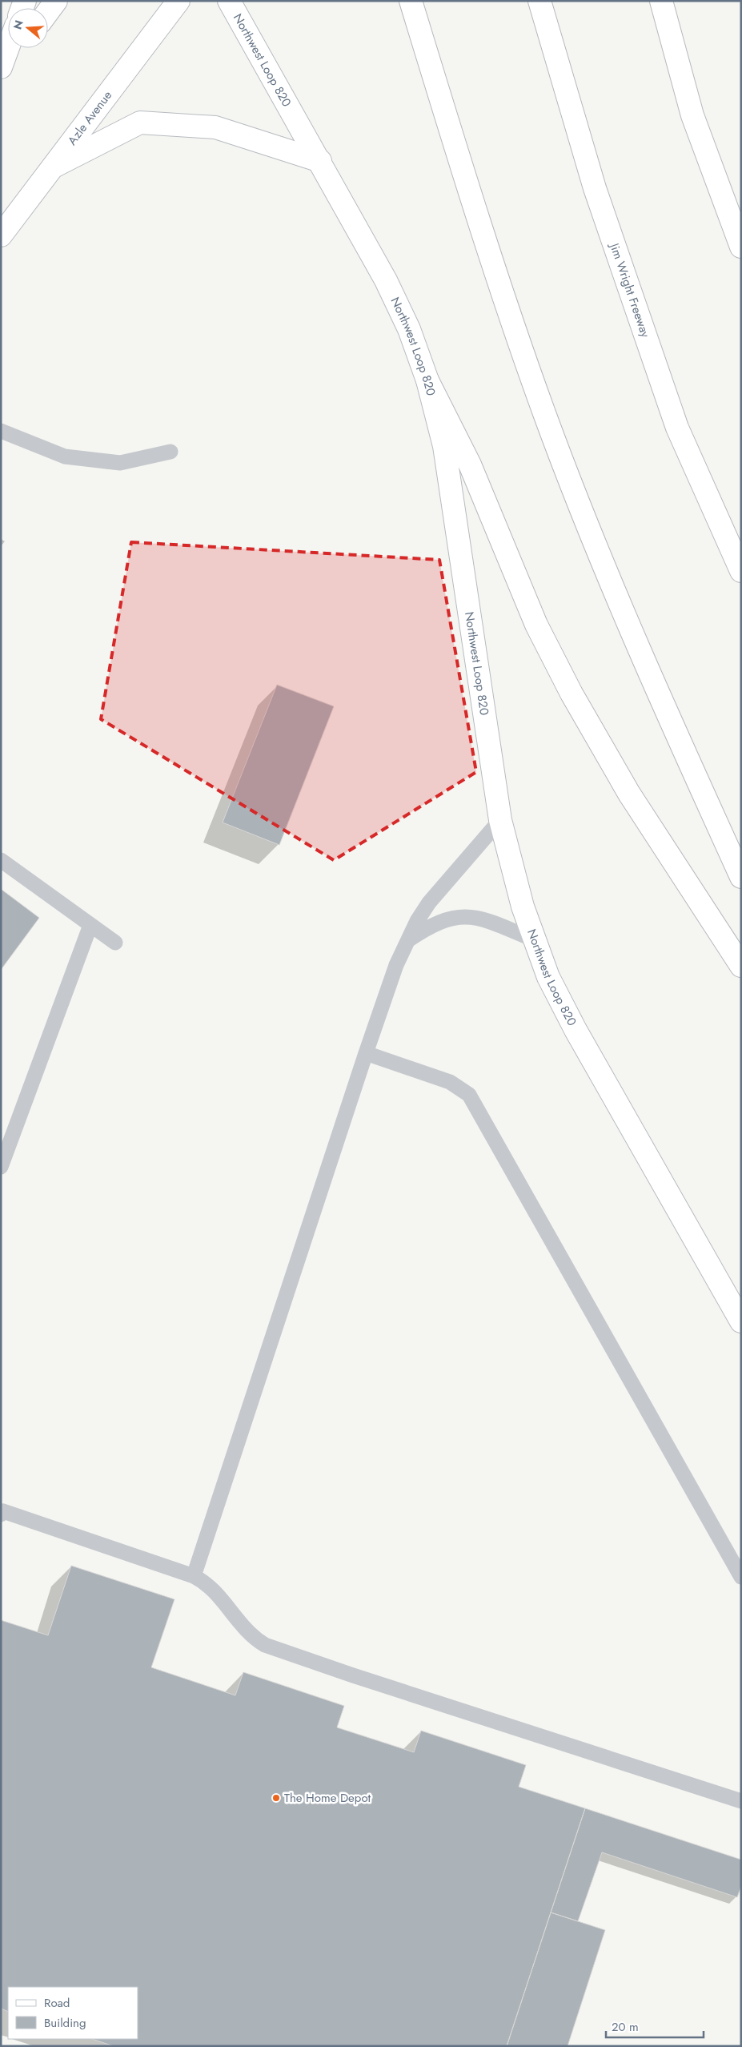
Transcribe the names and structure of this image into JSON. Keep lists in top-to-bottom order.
{
  "streets": {
    "main road": ["Northwest Loop 820", "Azle Avenue", "Jim Wright Freeway"]
  },
  "places": ["The Home Depot"],
  "legend": ["Road", "Building"],
  "scale_bar": "20 m",
  "north": "left"
}
